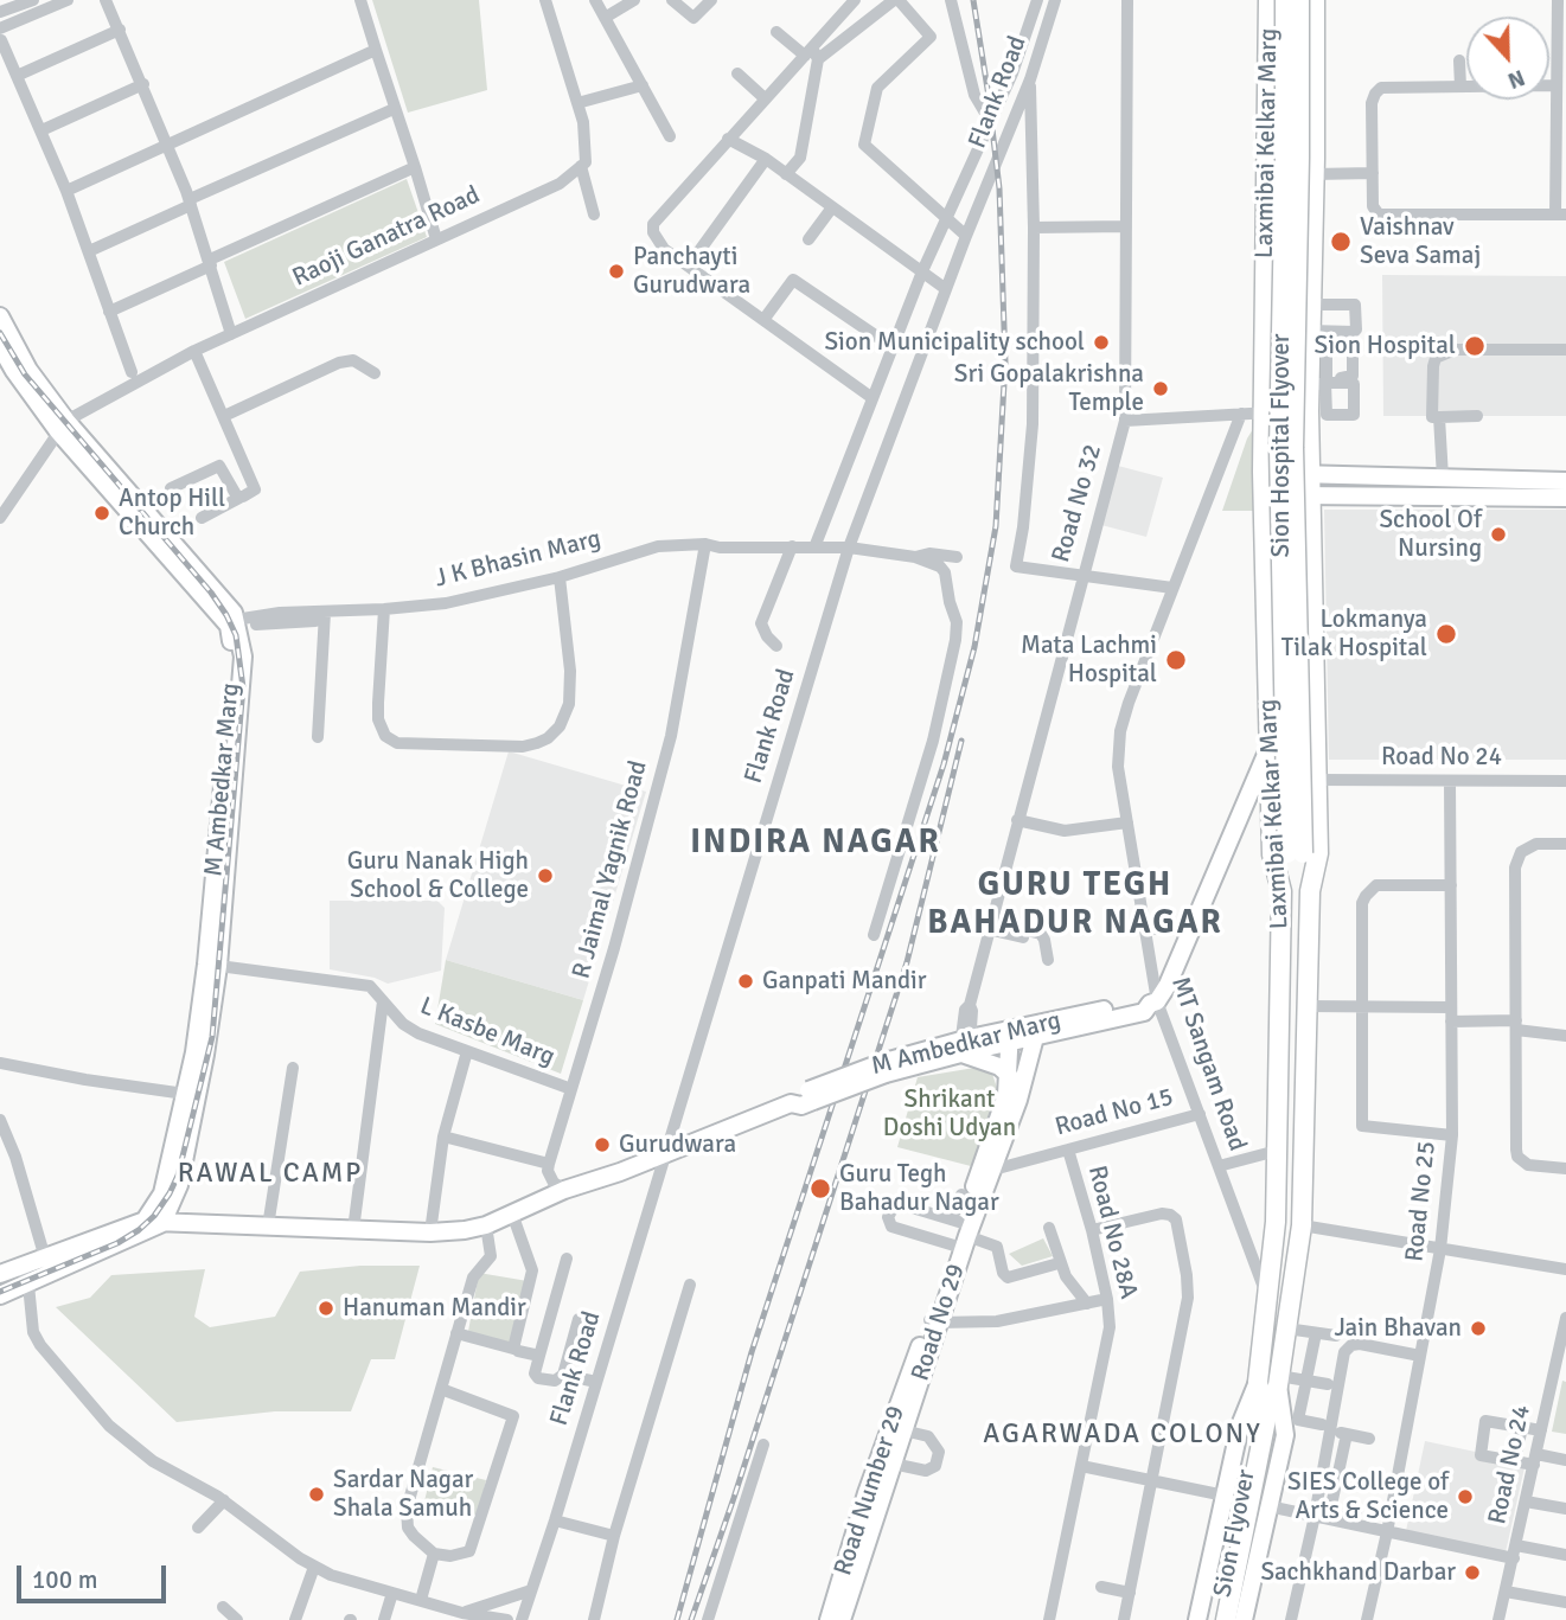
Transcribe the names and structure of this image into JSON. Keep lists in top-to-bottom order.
{
  "streets": {
    "highway": ["Laxmibai Kelkar Marg", "Sion Hospital Flyover", "Sion Flyover"],
    "main road": ["M Ambedkar Marg", "Road Number 29"],
    "street": [
      "Flank Road",
      "Raoji Ganatra Road",
      "Road No 32",
      "J K Bhasin Marg",
      "Road No 24",
      "R Jaimal Yagnik Road",
      "L Kasbe Marg",
      "MT Sangam Road",
      "Road No 15",
      "Road No 25",
      "Road No 28A"
    ]
  },
  "crossings": [
    ["Flank Road", "J K Bhasin Marg"],
    ["Flank Road", "M Ambedkar Marg"],
    ["Laxmibai Kelkar Marg", "Sion Hospital Flyover"],
    ["Laxmibai Kelkar Marg", "Road No 24"],
    ["Laxmibai Kelkar Marg", "MT Sangam Road"],
    ["Laxmibai Kelkar Marg", "Sion Flyover"],
    ["Road No 32", "M Ambedkar Marg"],
    ["J K Bhasin Marg", "M Ambedkar Marg"],
    ["J K Bhasin Marg", "R Jaimal Yagnik Road"],
    ["Road No 24", "Road No 25"],
    ["M Ambedkar Marg", "L Kasbe Marg"],
    ["M Ambedkar Marg", "MT Sangam Road"],
    ["M Ambedkar Marg", "Road Number 29"],
    ["R Jaimal Yagnik Road", "L Kasbe Marg"],
    ["MT Sangam Road", "Road No 15"],
    ["Road No 15", "Road No 28A"],
    ["Road No 15", "Road Number 29"]
  ],
  "districts": [
    "INDIRA NAGAR",
    "GURU TEGH BAHADUR NAGAR",
    "RAWAL CAMP",
    "AGARWADA COLONY"
  ],
  "parks": ["Shrikant Doshi Udyan"],
  "places": [
    "Vaishnav Seva Samaj",
    "Panchayti Gurudwara",
    "Sion Municipality school",
    "Sion Hospital",
    "Sri Gopalakrishna Temple",
    "Antop Hill Church",
    "School Of Nursing",
    "Lokmanya Tilak Hospital",
    "Mata Lachmi Hospital",
    "Guru Nanak High School & College",
    "Ganpati Mandir",
    "Gurudwara",
    "Guru Tegh Bahadur Nagar",
    "Hanuman Mandir",
    "Jain Bhavan",
    "Sardar Nagar Shala Samuh",
    "SIES College of Arts & Science",
    "Sachkhand Darbar"
  ],
  "scale_bar": "100 m",
  "north": "bottom"
}
